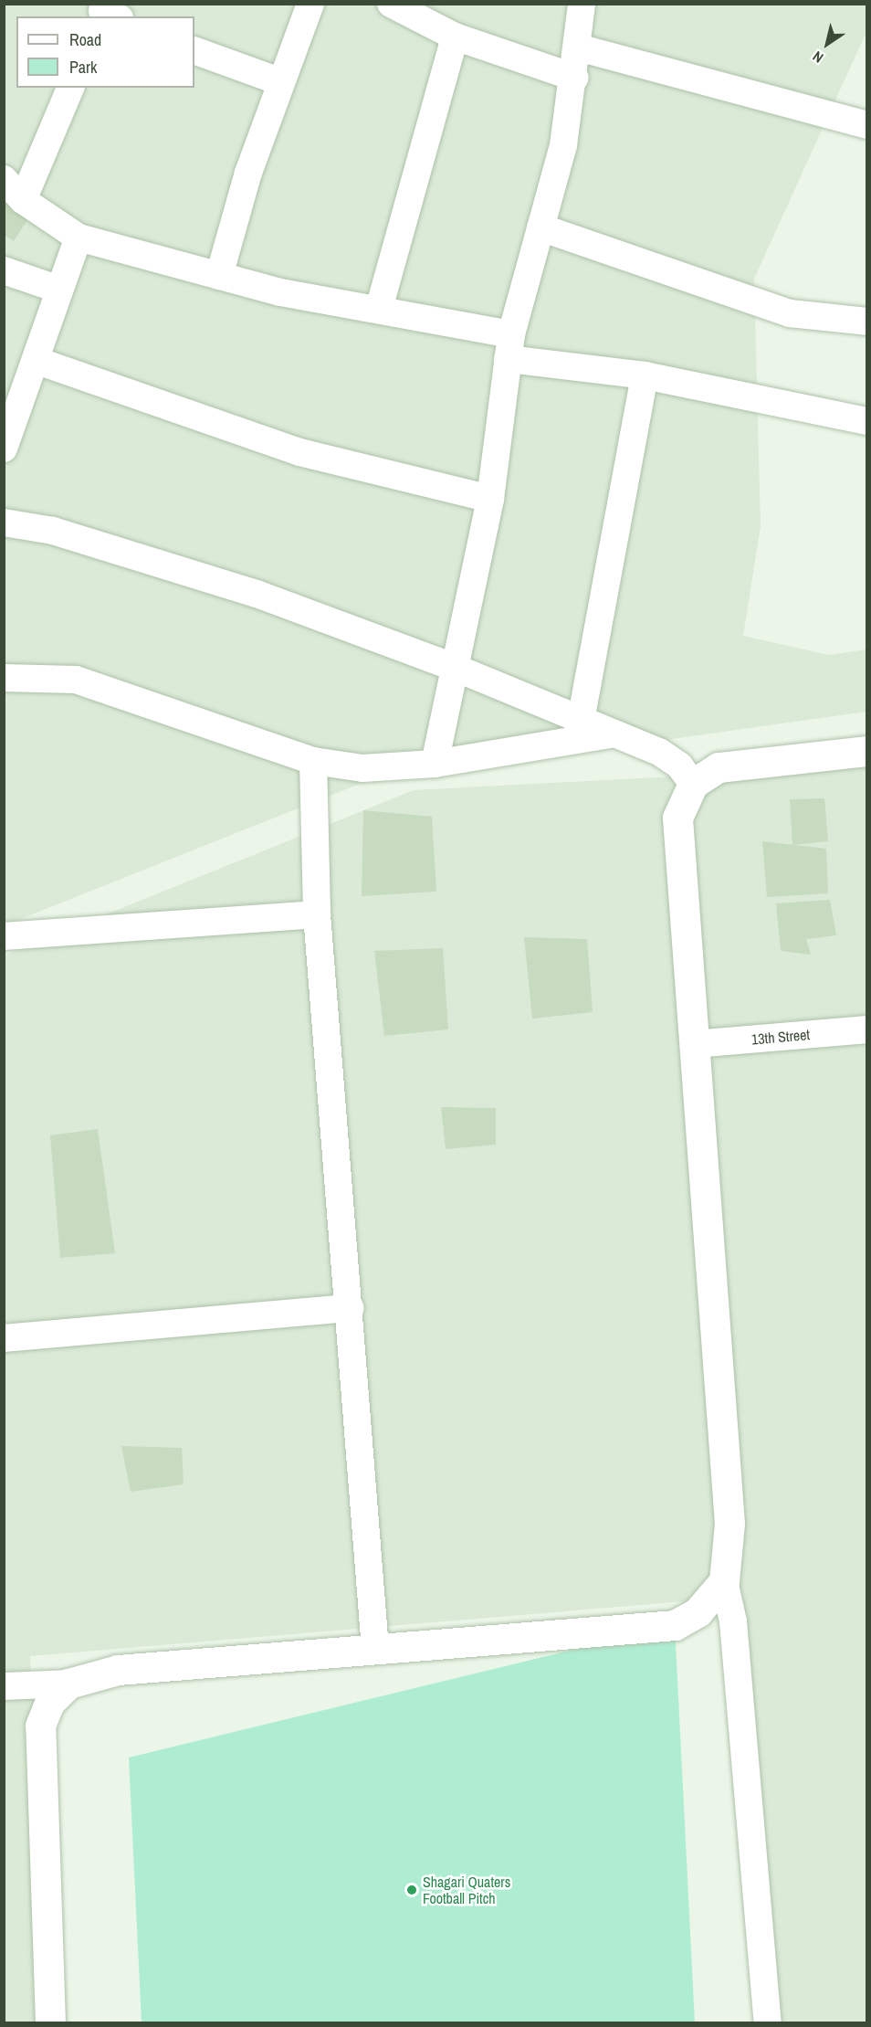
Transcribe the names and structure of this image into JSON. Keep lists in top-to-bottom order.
{
  "streets": {
    "street": ["13th Street"]
  },
  "places": ["Shagari Quaters Football Pitch"],
  "legend": ["Road", "Park"],
  "north": "bottom left"
}
